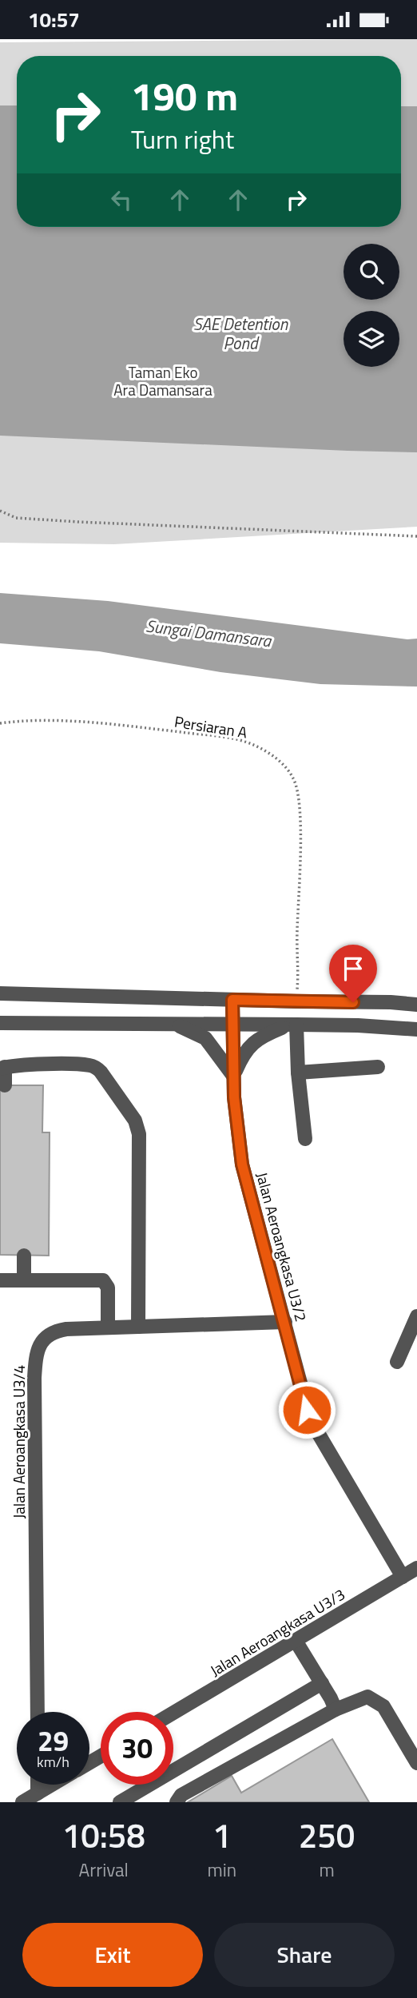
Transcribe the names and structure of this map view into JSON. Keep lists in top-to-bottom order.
{
  "streets": {
    "street": ["Jalan Aeroangkasa U3/2", "Jalan Aeroangkasa U3/4", "Jalan Aeroangkasa U3/3"],
    "path": ["Persiaran A"]
  },
  "crossings": [
    ["Jalan Aeroangkasa U3/2", "Jalan Aeroangkasa U3/4"],
    ["Jalan Aeroangkasa U3/2", "Jalan Aeroangkasa U3/3"]
  ],
  "water": ["SAE Detention Pond", "Sungai Damansara"],
  "parks": ["Taman Eko Ara Damansara"],
  "page": {
    "status": "10:57",
    "turn": ["190 m", "Turn right"],
    "speed": "29 km/h",
    "limit": "30",
    "eta": [
      "10:58",
      "Arrival",
      "1",
      "min",
      "250",
      "m"
    ],
    "buttons": ["Exit", "Share"]
  }
}
